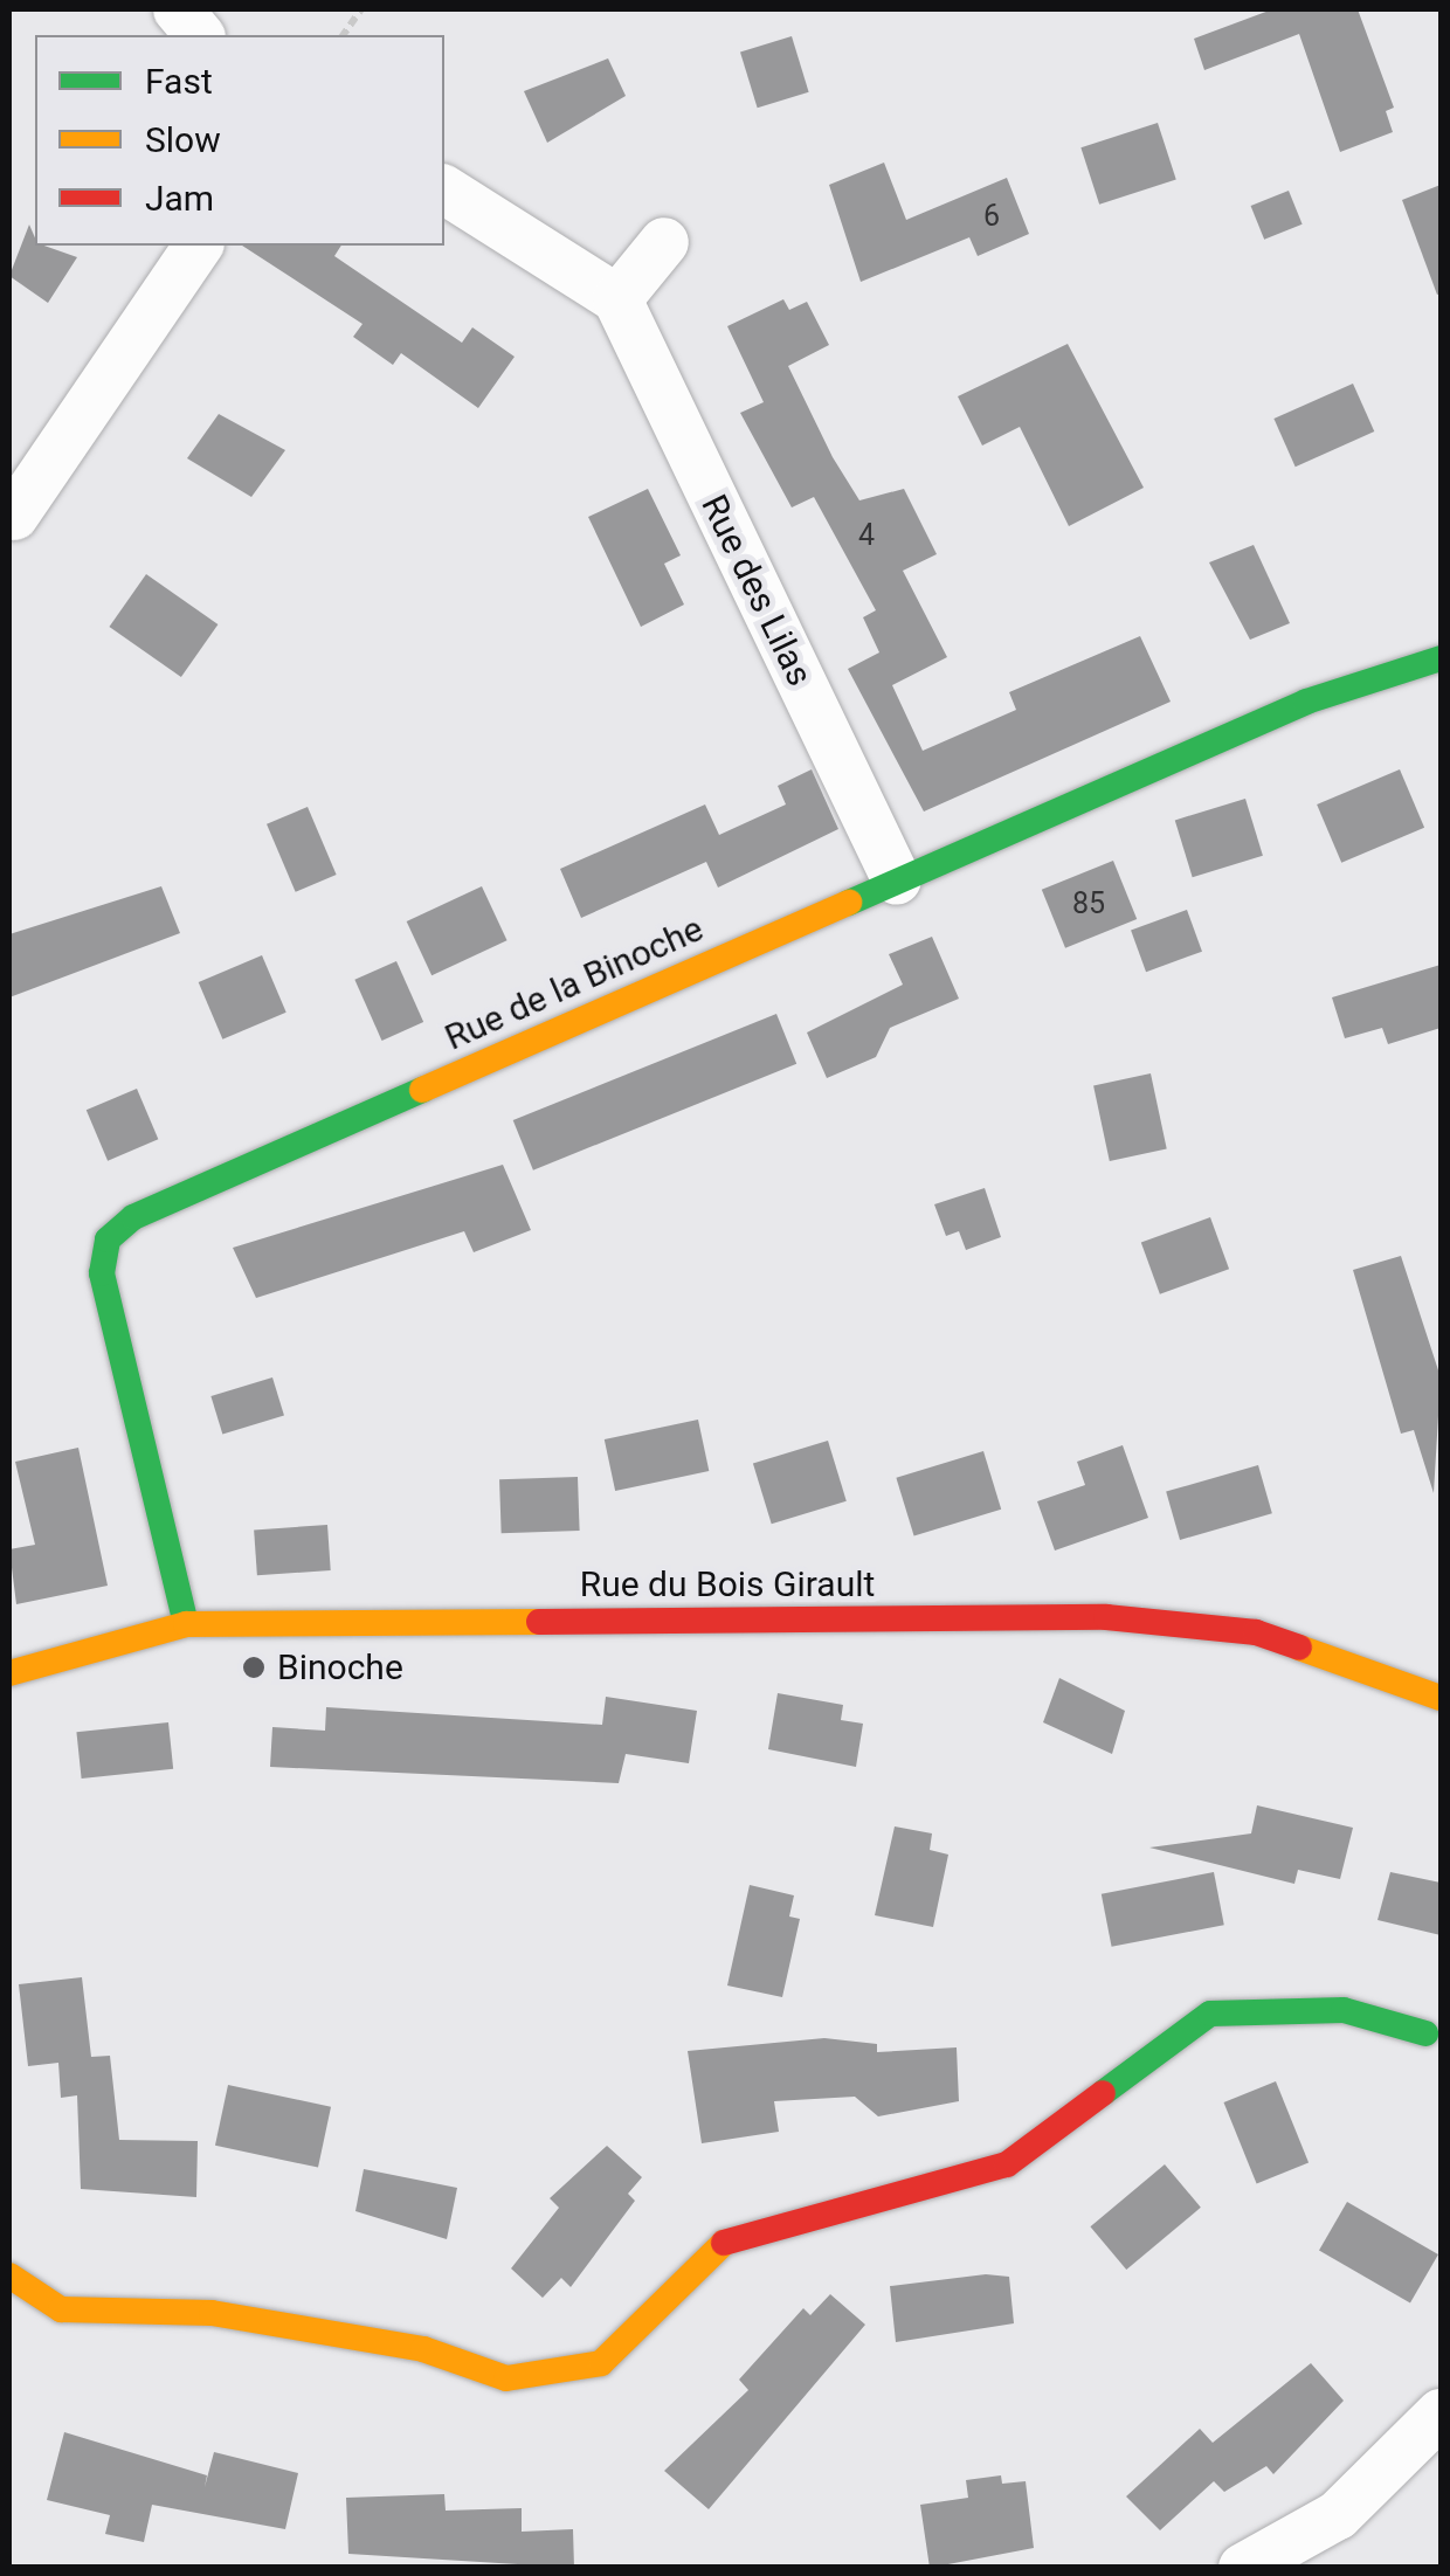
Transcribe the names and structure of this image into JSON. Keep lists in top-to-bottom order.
{
  "streets": {
    "street": ["Rue des Lilas", "Rue de la Binoche", "Rue du Bois Girault"]
  },
  "crossings": [
    ["Rue des Lilas", "Rue de la Binoche"],
    ["Rue de la Binoche", "Rue du Bois Girault"]
  ],
  "places": ["Binoche"],
  "house_numbers": ["6", "4", "85"],
  "legend": ["Fast", "Slow", "Jam"]
}
